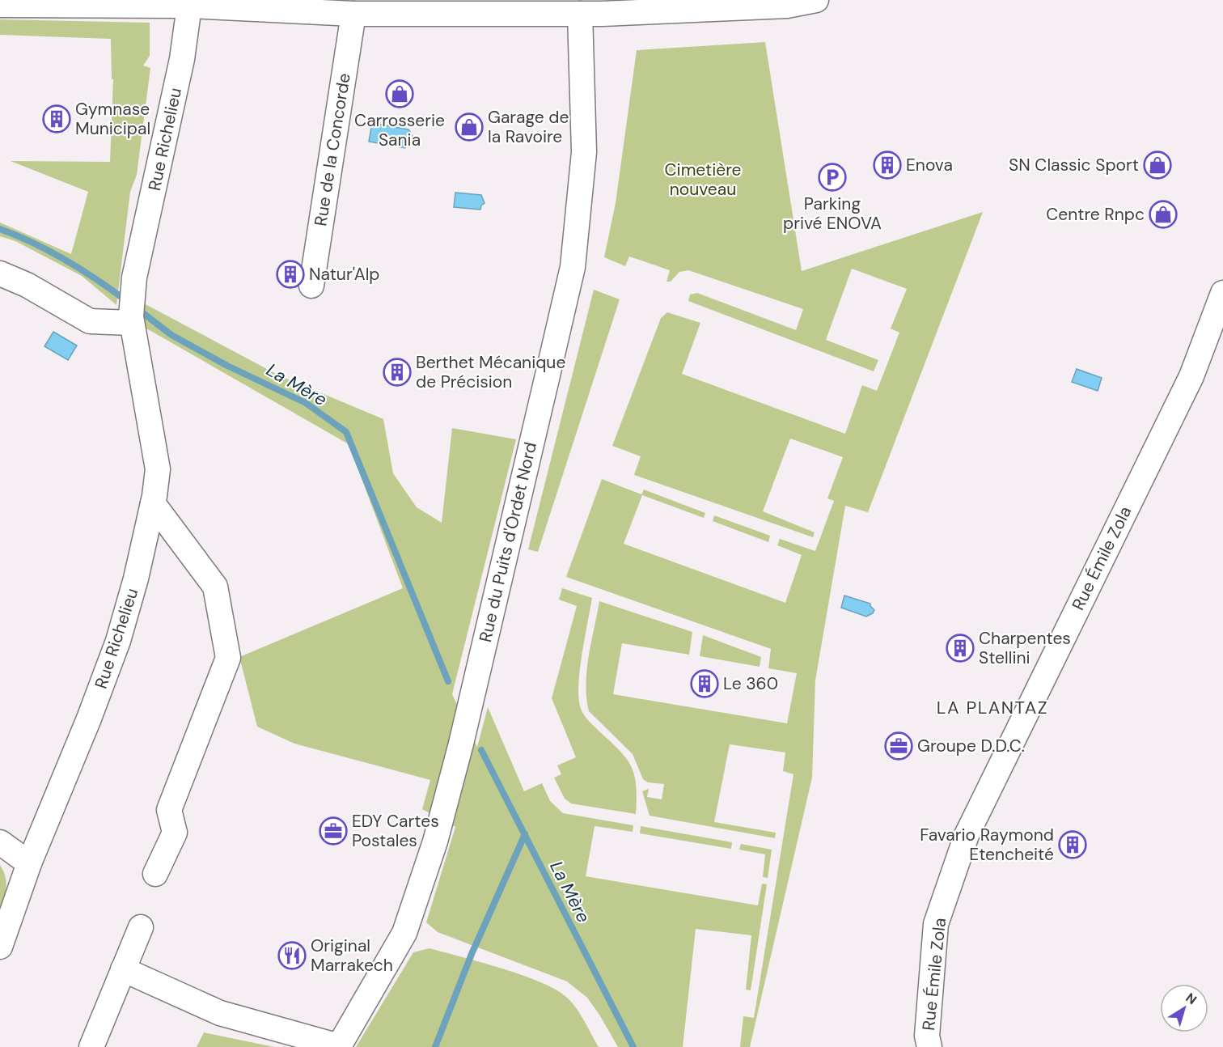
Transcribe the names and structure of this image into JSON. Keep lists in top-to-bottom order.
{
  "streets": {
    "street": [
      "Rue Richelieu",
      "Rue de la Concorde",
      "Rue du Puits d'Ordet Nord",
      "Rue Émile Zola"
    ]
  },
  "districts": ["LA PLANTAZ"],
  "water": ["La Mère"],
  "parks": ["Cimetière nouveau"],
  "places": {
    "shop": [
      "Carrosserie Sania",
      "Garage de la Ravoire",
      "SN Classic Sport",
      "Centre Rnpc"
    ],
    "building": [
      "Gymnase Municipal",
      "Enova",
      "Natur'Alp",
      "Berthet Mécanique de Précision",
      "Charpentes Stellini",
      "Le 360",
      "Favario Raymond Etencheité"
    ],
    "parking": ["Parking privé ENOVA"],
    "office": ["Groupe D.D.C.", "EDY Cartes Postales"],
    "restaurant": ["Original Marrakech"]
  },
  "north": "top right"
}
